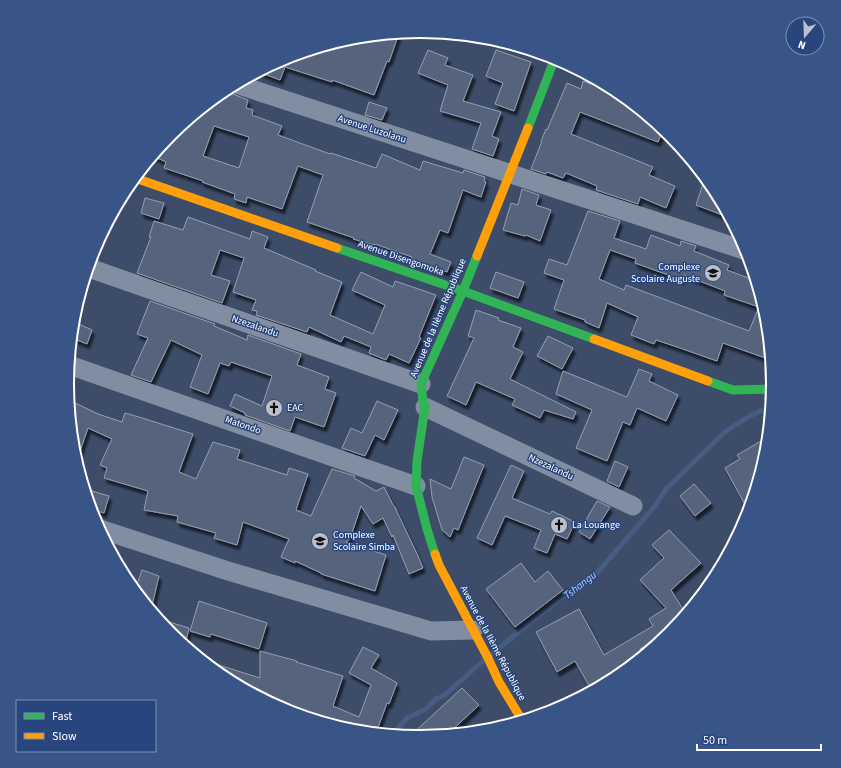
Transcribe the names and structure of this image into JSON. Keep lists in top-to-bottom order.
{
  "streets": {
    "street": [
      "Avenue Luzolanu",
      "Avenue Disengomoka",
      "Avenue de la IIème République",
      "Nzezalandu",
      "Matondo"
    ]
  },
  "crossings": [
    ["Avenue Luzolanu", "Avenue de la IIème République"],
    ["Avenue Disengomoka", "Avenue de la IIème République"],
    ["Avenue de la IIème République", "Nzezalandu"],
    ["Avenue de la IIème République", "Matondo"]
  ],
  "water": ["Tshangu"],
  "places": {
    "school or university": ["Complexe Scolaire Auguste", "Complexe Scolaire Simba"],
    "church": ["EAC", "La Louange"]
  },
  "legend": ["Fast", "Slow"],
  "scale_bar": "50 m",
  "north": "bottom"
}
